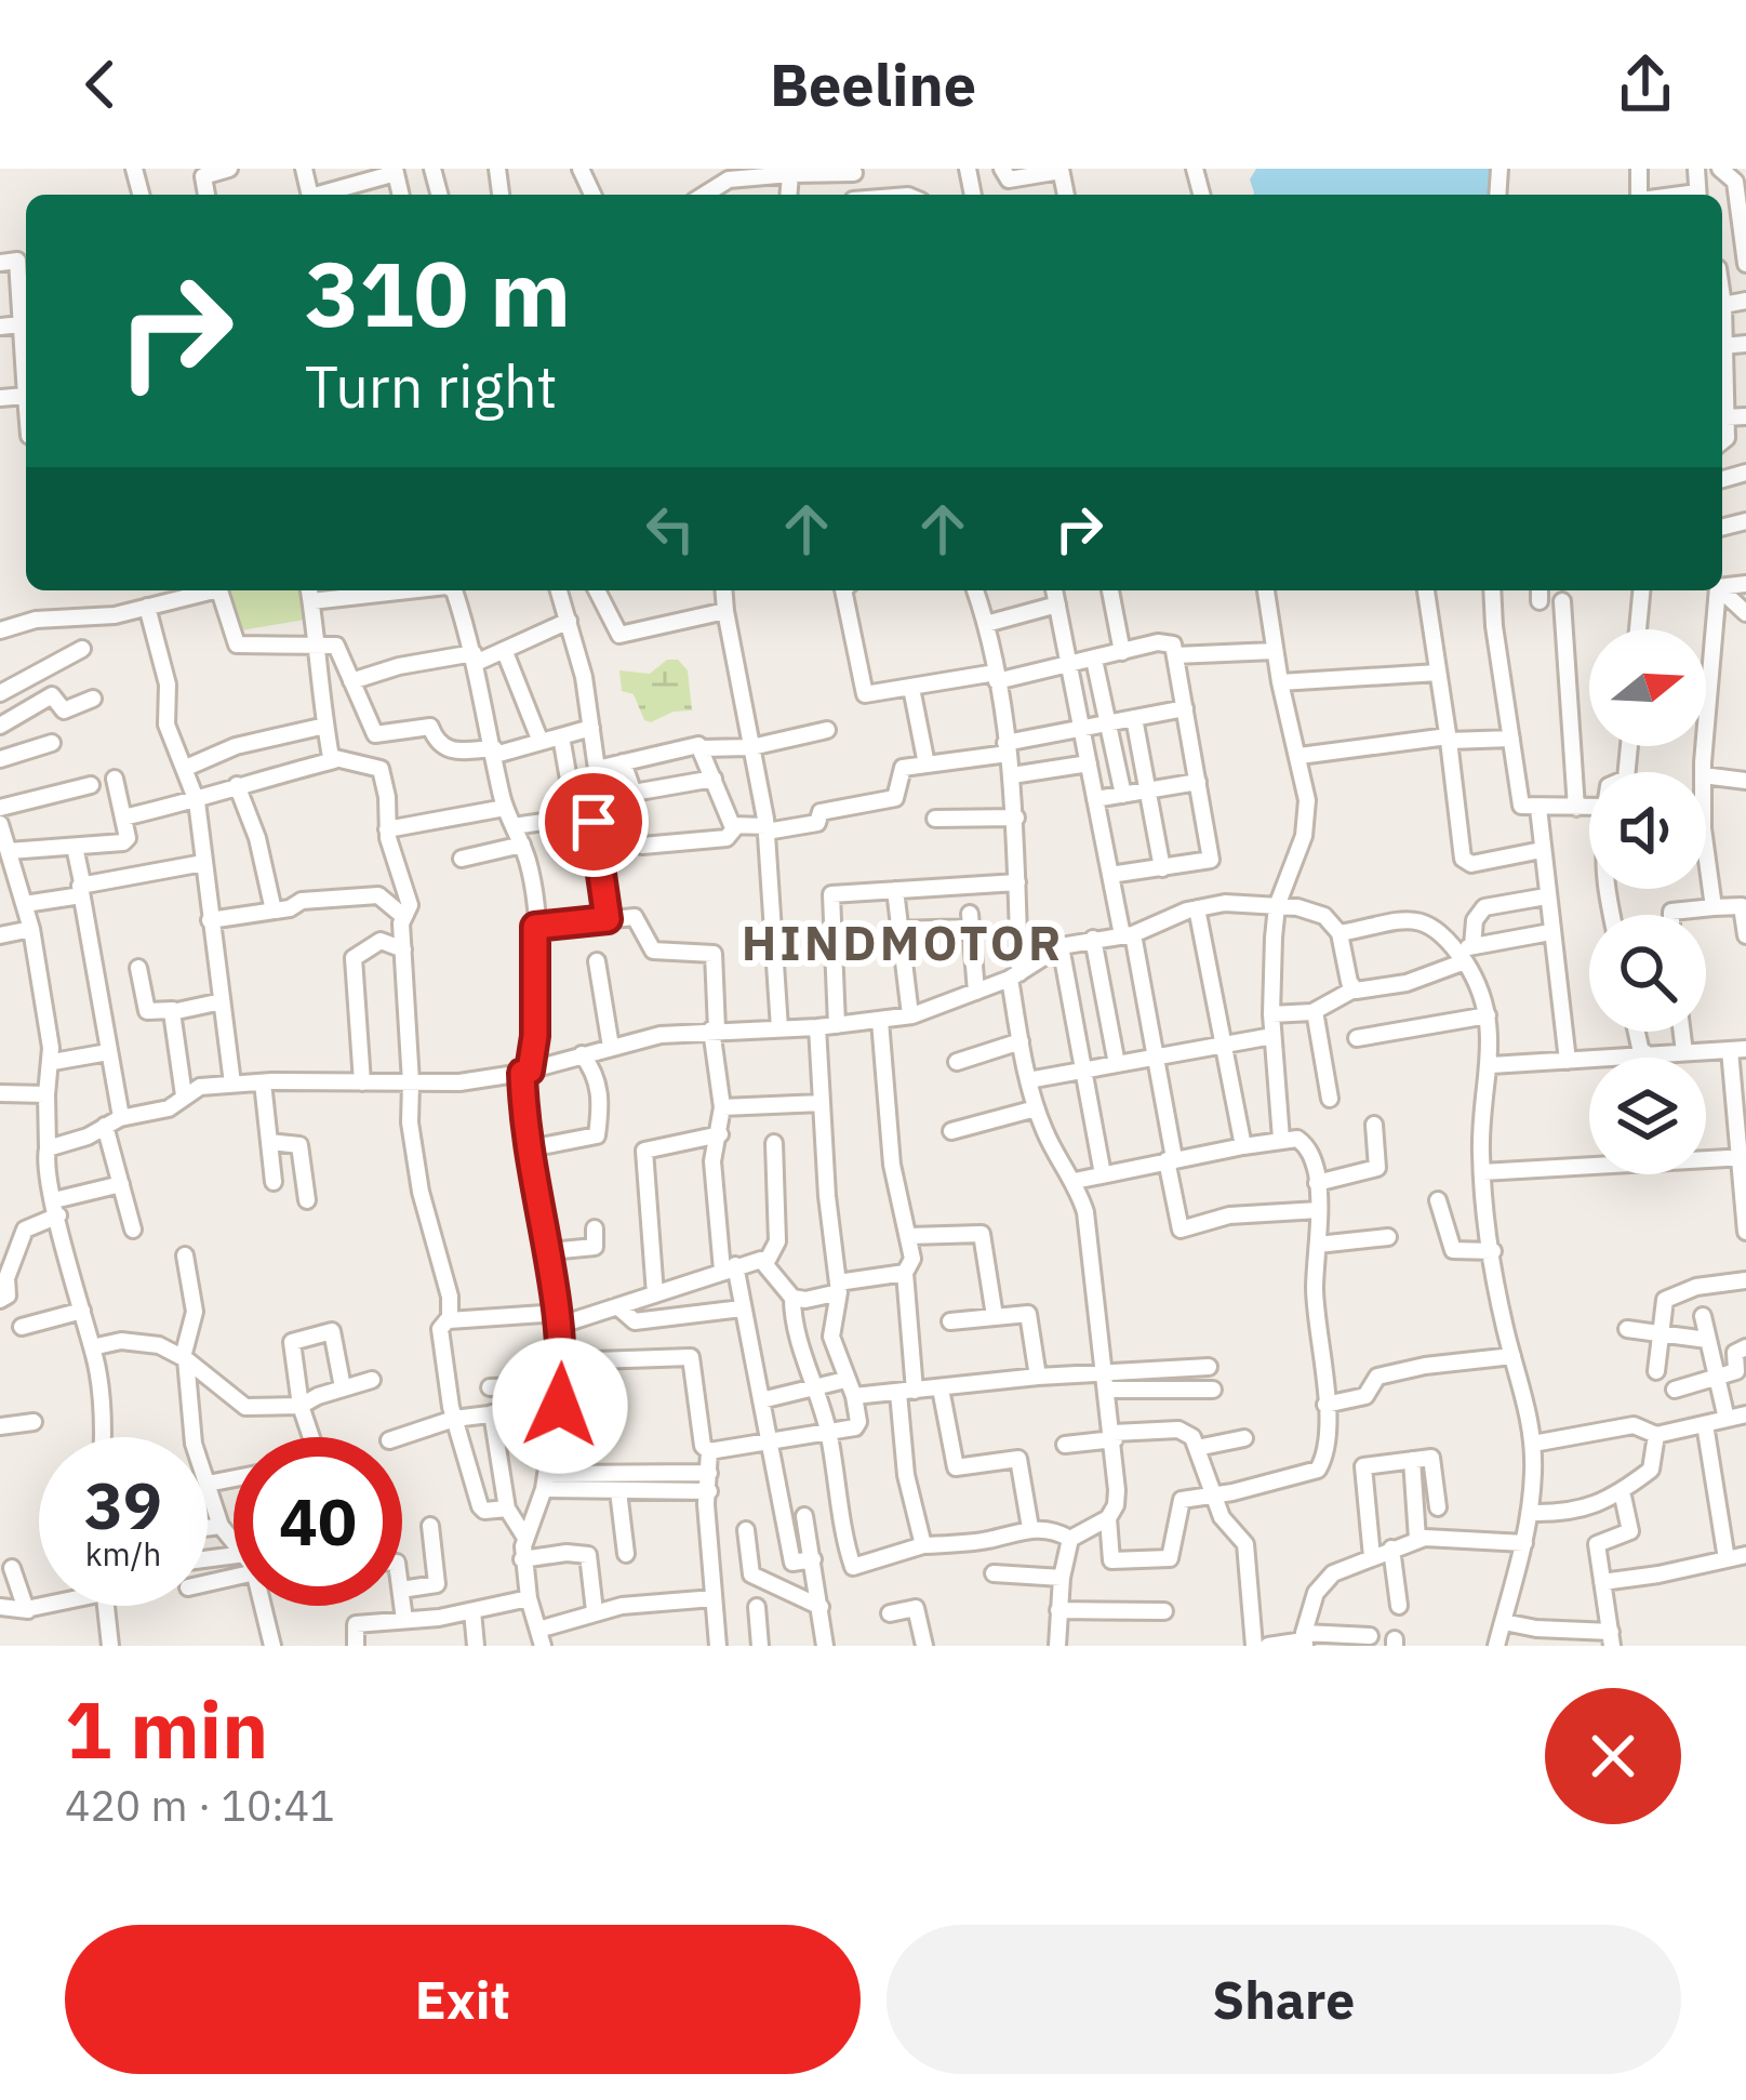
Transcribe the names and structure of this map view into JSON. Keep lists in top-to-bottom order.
{
  "districts": ["HINDMOTOR"],
  "north": "right",
  "page": {
    "header": "Beeline",
    "turn": ["310 m", "Turn right"],
    "speed": "39 km/h",
    "limit": "40",
    "heading": ["1 min", "420 m · 10:41"],
    "buttons": ["Exit", "Share"]
  }
}
